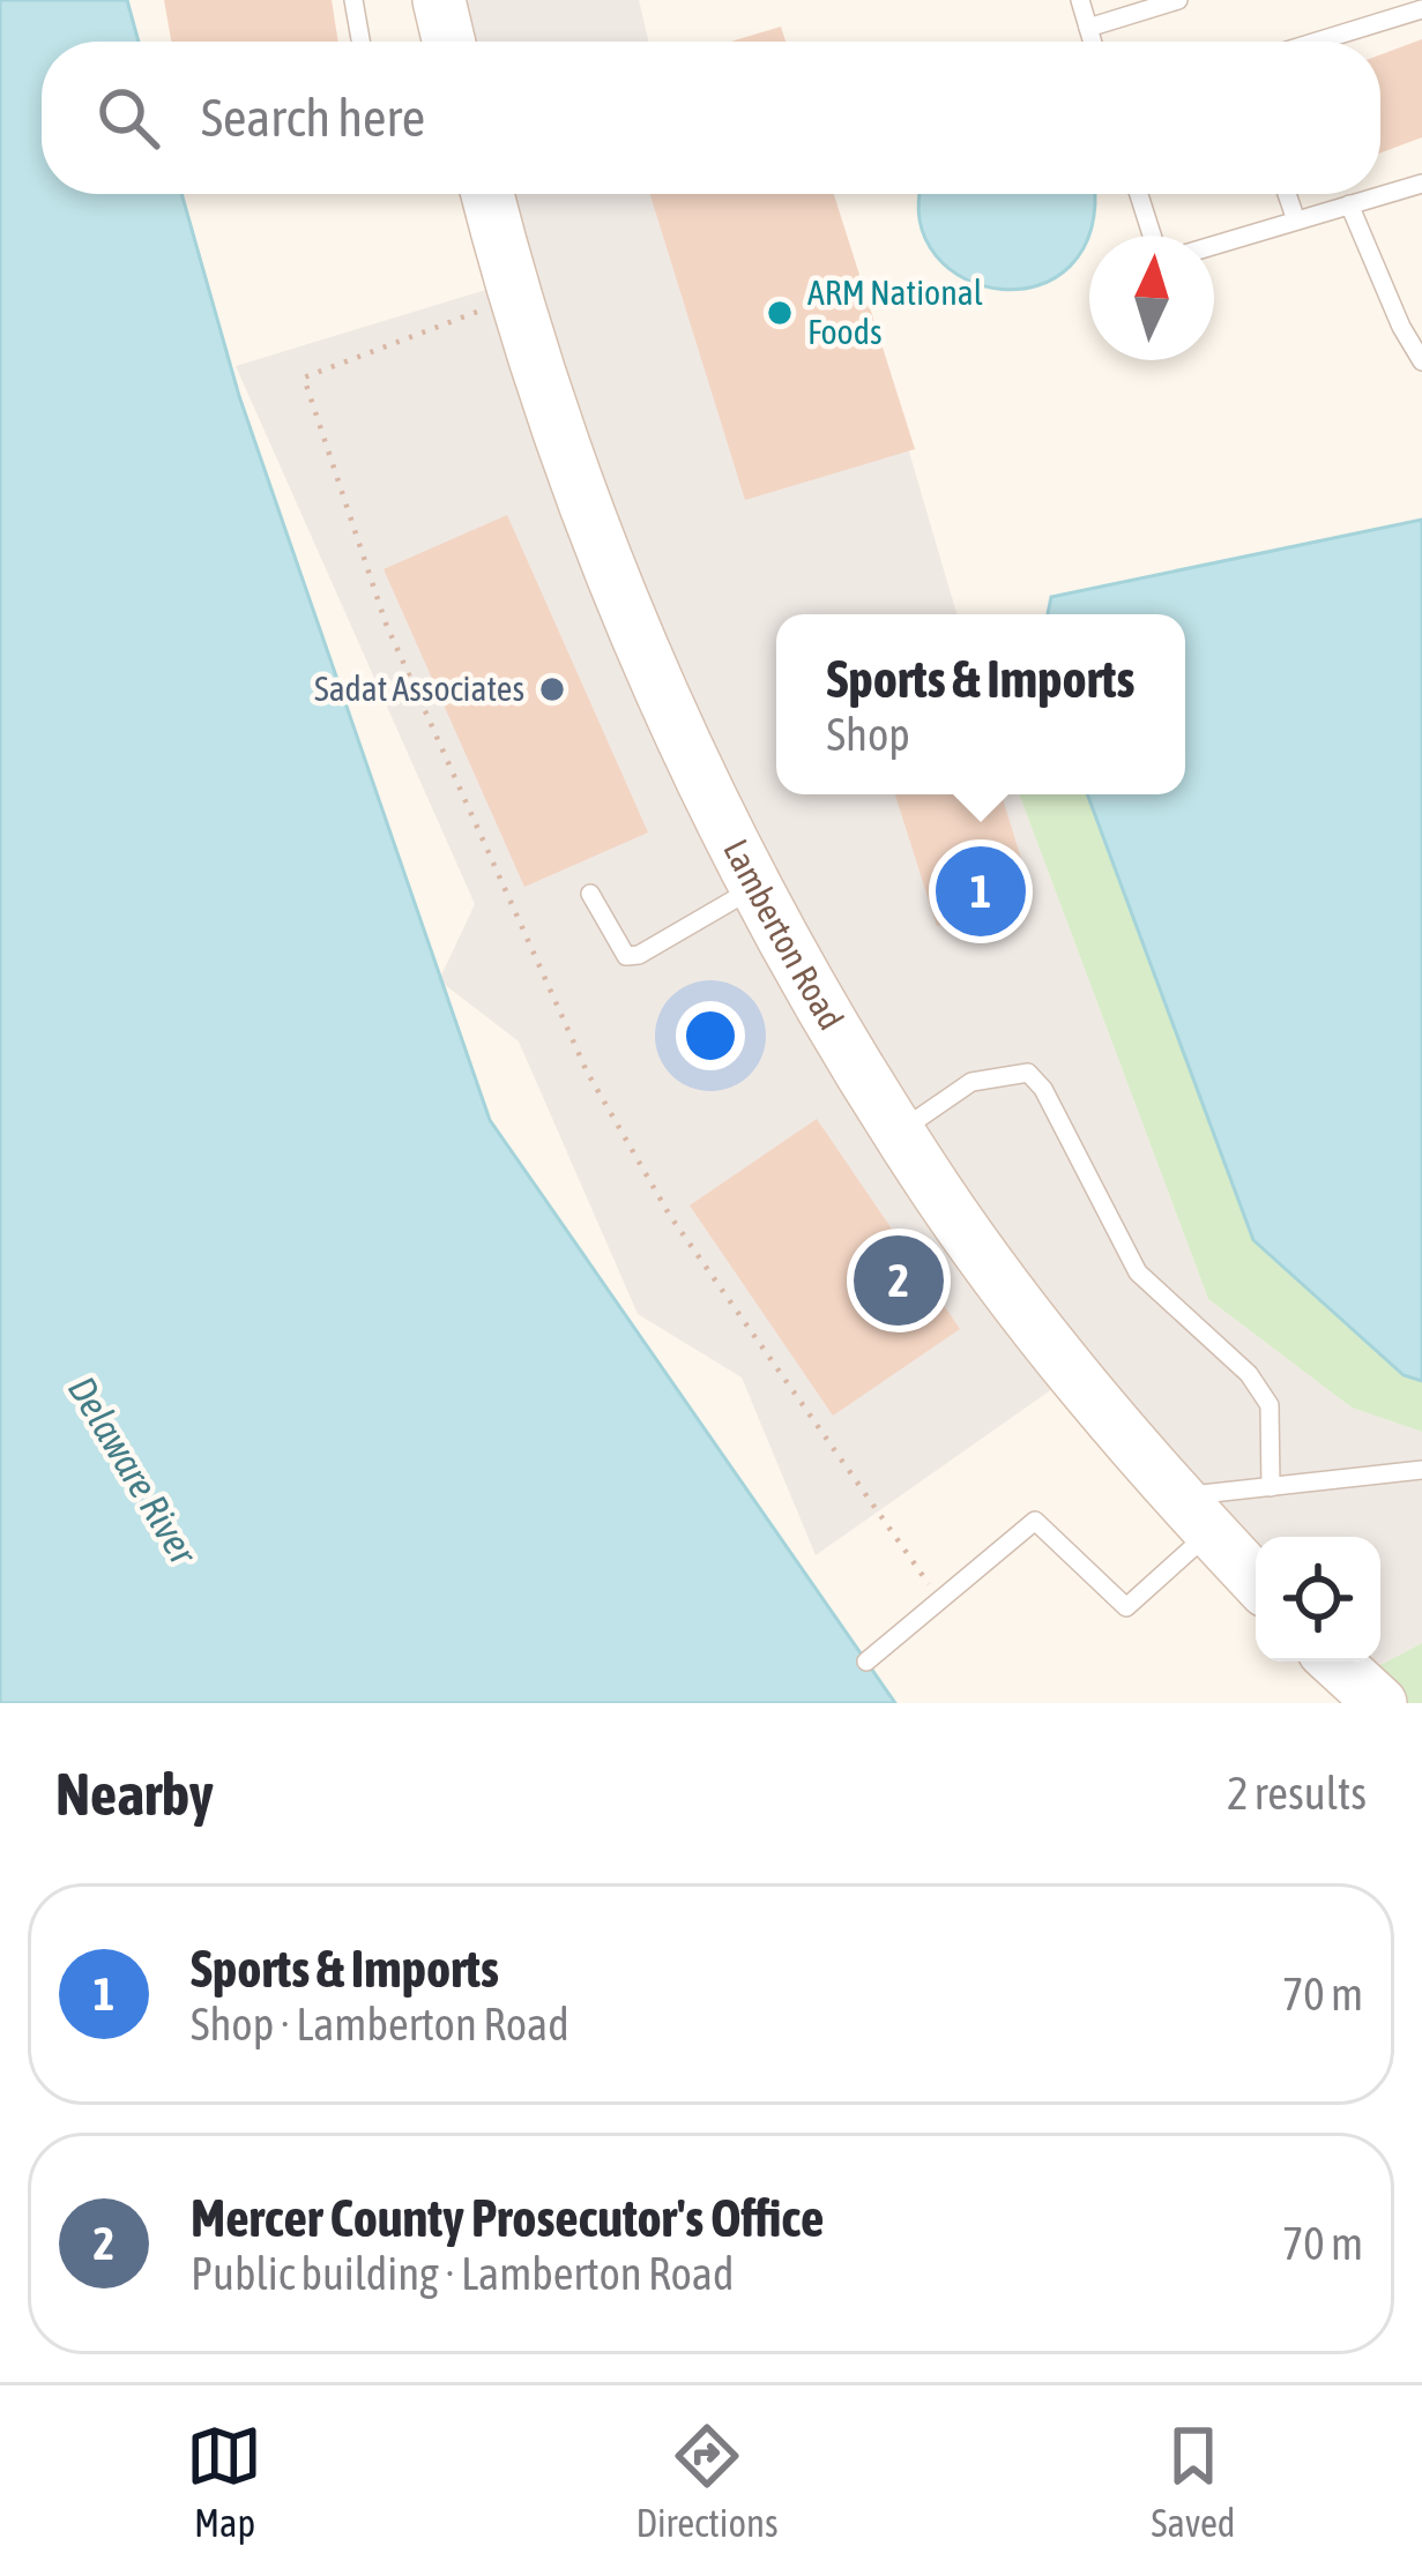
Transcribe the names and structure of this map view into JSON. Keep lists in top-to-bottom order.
{
  "streets": {
    "street": ["Lamberton Road"]
  },
  "water": ["Delaware River"],
  "places": ["ARM National Foods", "Sadat Associates"],
  "north": "top",
  "page": {
    "search": "Search here",
    "popup": ["Sports & Imports", "Shop"],
    "pins": ["1", "2"],
    "heading": ["Nearby", "2 results"],
    "list": [
      {
        "mark": "1",
        "name": "Sports & Imports",
        "note": "Shop · Lamberton Road",
        "value": "70 m"
      },
      {
        "mark": "2",
        "name": "Mercer County Prosecutor's Office",
        "note": "Public building · Lamberton Road",
        "value": "70 m"
      }
    ],
    "nav": ["Map", "Directions", "Saved"]
  }
}
